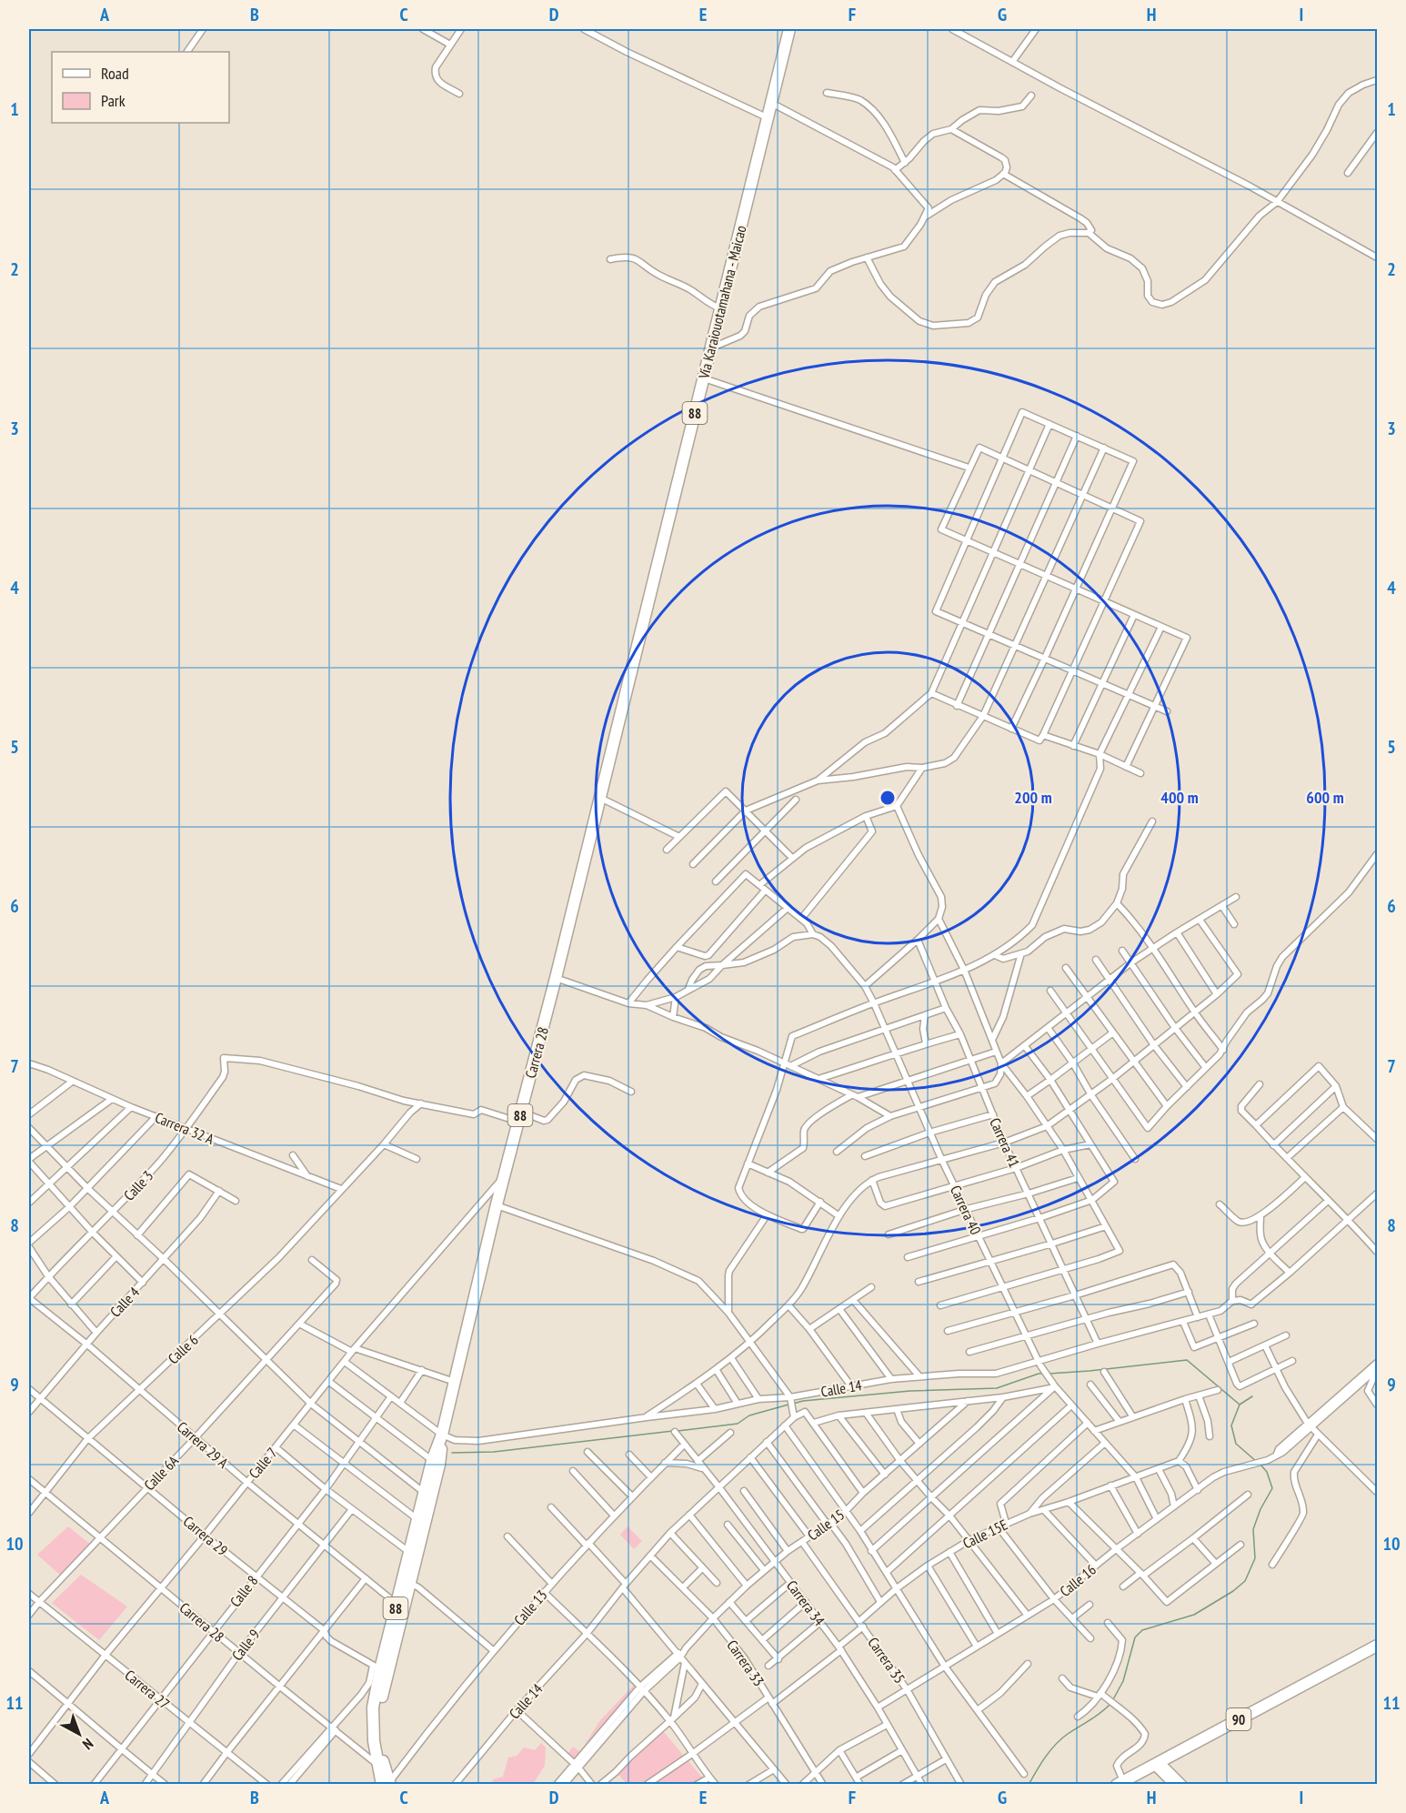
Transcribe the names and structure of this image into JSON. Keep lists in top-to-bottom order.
{
  "streets": {
    "highway": [
      "Vía Karaiouotamahana - Maicao",
      "88",
      "Carrera 28",
      "90"
    ],
    "street": [
      "Carrera 32 A",
      "Carrera 41",
      "Calle 3",
      "Carrera 40",
      "Calle 4",
      "Calle 6",
      "Calle 14",
      "Carrera 29 A",
      "Calle 7",
      "Calle 6A",
      "Calle 15",
      "Calle 15E",
      "Carrera 29",
      "Calle 16",
      "Calle 8",
      "Carrera 34",
      "Calle 13",
      "Calle 9",
      "Carrera 35",
      "Carrera 33",
      "Carrera 27"
    ]
  },
  "crossings": [
    ["Vía Karaiouotamahana - Maicao", "Carrera 28"],
    ["Carrera 28", "Calle 6"],
    ["Carrera 28", "Calle 14"],
    ["Carrera 28", "Carrera 29 A"],
    ["Carrera 28", "Calle 7"],
    ["Carrera 28", "Calle 6A"],
    ["Carrera 28", "Carrera 29"],
    ["Carrera 28", "Calle 8"],
    ["Carrera 28", "Calle 13"],
    ["Carrera 28", "Calle 9"],
    ["Carrera 32 A", "Calle 3"],
    ["Carrera 32 A", "Calle 6"],
    ["Carrera 41", "Calle 14"],
    ["Calle 3", "Carrera 29 A"],
    ["Carrera 40", "Calle 14"],
    ["Carrera 40", "Calle 15E"],
    ["Carrera 40", "Calle 16"],
    ["Calle 4", "Carrera 29 A"],
    ["Calle 4", "Carrera 29"],
    ["Calle 6", "Carrera 29 A"],
    ["Calle 6", "Carrera 29"],
    ["Calle 14", "Carrera 34"],
    ["Calle 14", "Carrera 33"],
    ["Carrera 29 A", "Calle 7"],
    ["Carrera 29 A", "Calle 6A"],
    ["Carrera 29 A", "Calle 8"],
    ["Carrera 29 A", "Calle 9"],
    ["Calle 7", "Carrera 29"],
    ["Calle 7", "Carrera 27"],
    ["Calle 6A", "Carrera 29"],
    ["Calle 6A", "Carrera 27"],
    ["Calle 15", "Carrera 34"],
    ["Calle 15", "Carrera 35"],
    ["Calle 15", "Carrera 33"],
    ["Calle 15E", "Carrera 34"],
    ["Calle 15E", "Carrera 35"],
    ["Calle 15E", "Carrera 33"],
    ["Carrera 29", "Calle 8"],
    ["Carrera 29", "Calle 9"],
    ["Calle 16", "Carrera 34"],
    ["Calle 16", "Carrera 35"],
    ["Calle 8", "Carrera 27"],
    ["Carrera 34", "Calle 13"],
    ["Calle 9", "Carrera 27"]
  ],
  "legend": ["Road", "Park"],
  "north": "bottom right",
  "grid": {
    "columns": [
      "A",
      "B",
      "C",
      "D",
      "E",
      "F",
      "G",
      "H",
      "I"
    ],
    "rows": [
      "1",
      "2",
      "3",
      "4",
      "5",
      "6",
      "7",
      "8",
      "9",
      "10",
      "11"
    ]
  },
  "rings": ["200 m", "400 m", "600 m"]
}
